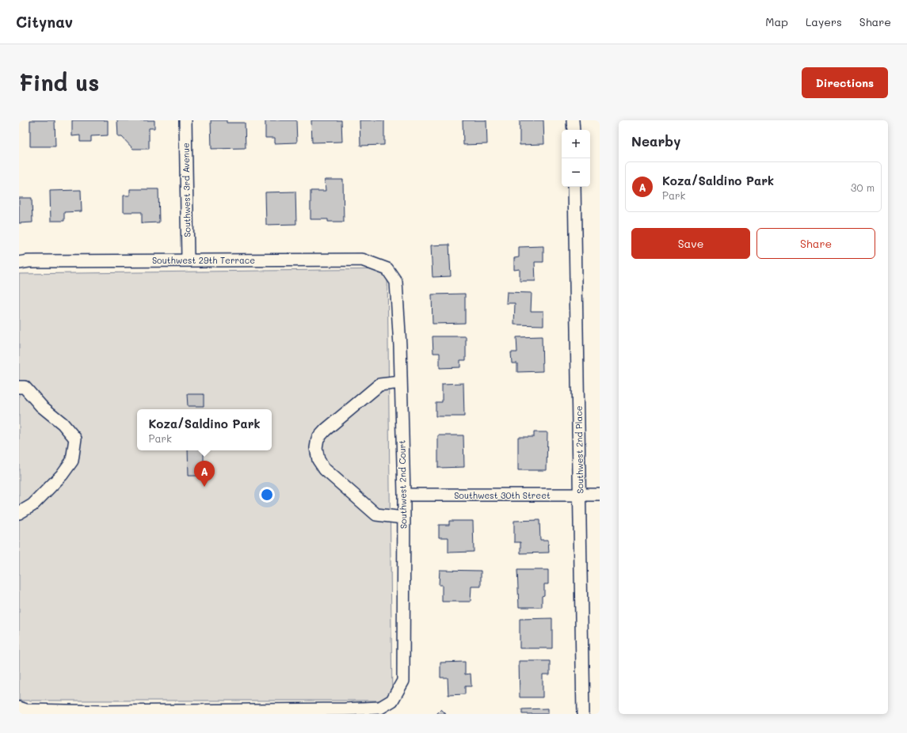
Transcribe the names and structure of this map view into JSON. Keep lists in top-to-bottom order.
{
  "streets": {
    "street": [
      "Southwest 3rd Avenue",
      "Southwest 29th Terrace",
      "Southwest 2nd Place",
      "Southwest 2nd Court",
      "Southwest 30th Street"
    ]
  },
  "crossings": [
    ["Southwest 3rd Avenue", "Southwest 29th Terrace"],
    ["Southwest 29th Terrace", "Southwest 2nd Court"],
    ["Southwest 2nd Place", "Southwest 30th Street"],
    ["Southwest 2nd Court", "Southwest 30th Street"]
  ],
  "page": {
    "header": "Citynav",
    "nav": ["Map", "Layers", "Share"],
    "buttons": [
      "Directions",
      ["Save", "Share"]
    ],
    "title": "Find us",
    "heading": "Nearby",
    "map_buttons": ["+", "−"],
    "list": [
      {
        "mark": "A",
        "name": "Koza/Saldino Park",
        "note": "Park",
        "value": "30 m"
      }
    ],
    "popup": ["Koza/Saldino Park", "Park"],
    "pins": "A"
  }
}
